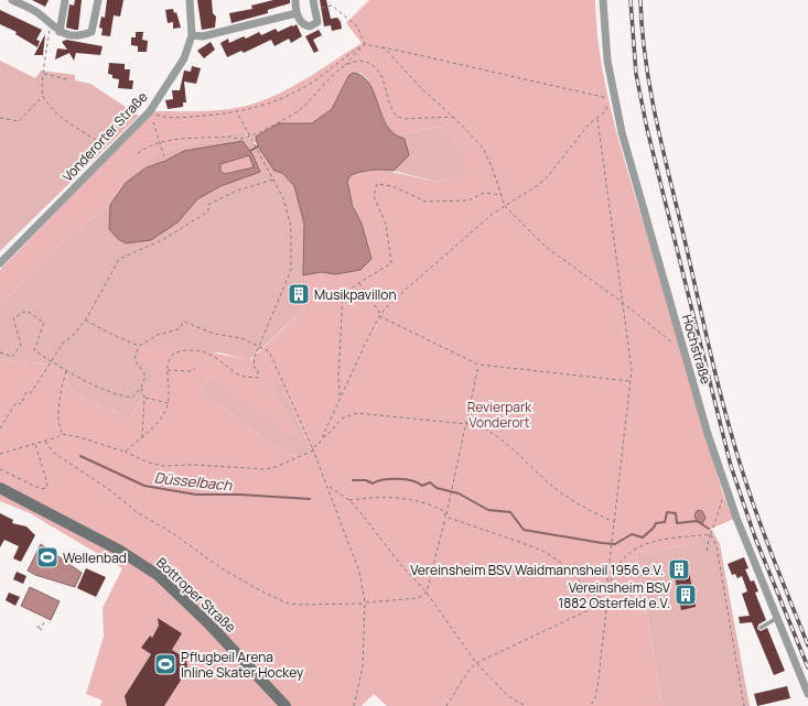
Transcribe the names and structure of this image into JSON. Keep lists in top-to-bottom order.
{
  "streets": {
    "main road": ["Bottroper Straße"],
    "street": ["Vonderorter Straße", "Hochstraße"]
  },
  "water": ["Düsselbach"],
  "parks": ["Revierpark Vonderort"],
  "places": {
    "building": ["Musikpavillon", "Vereinsheim BSV Waidmannsheil 1956 e.V.", "Vereinsheim BSV 1882 Osterfeld e.V."],
    "sports": ["Wellenbad", "Pflugbeil Arena Inline Skater Hockey"]
  }
}
